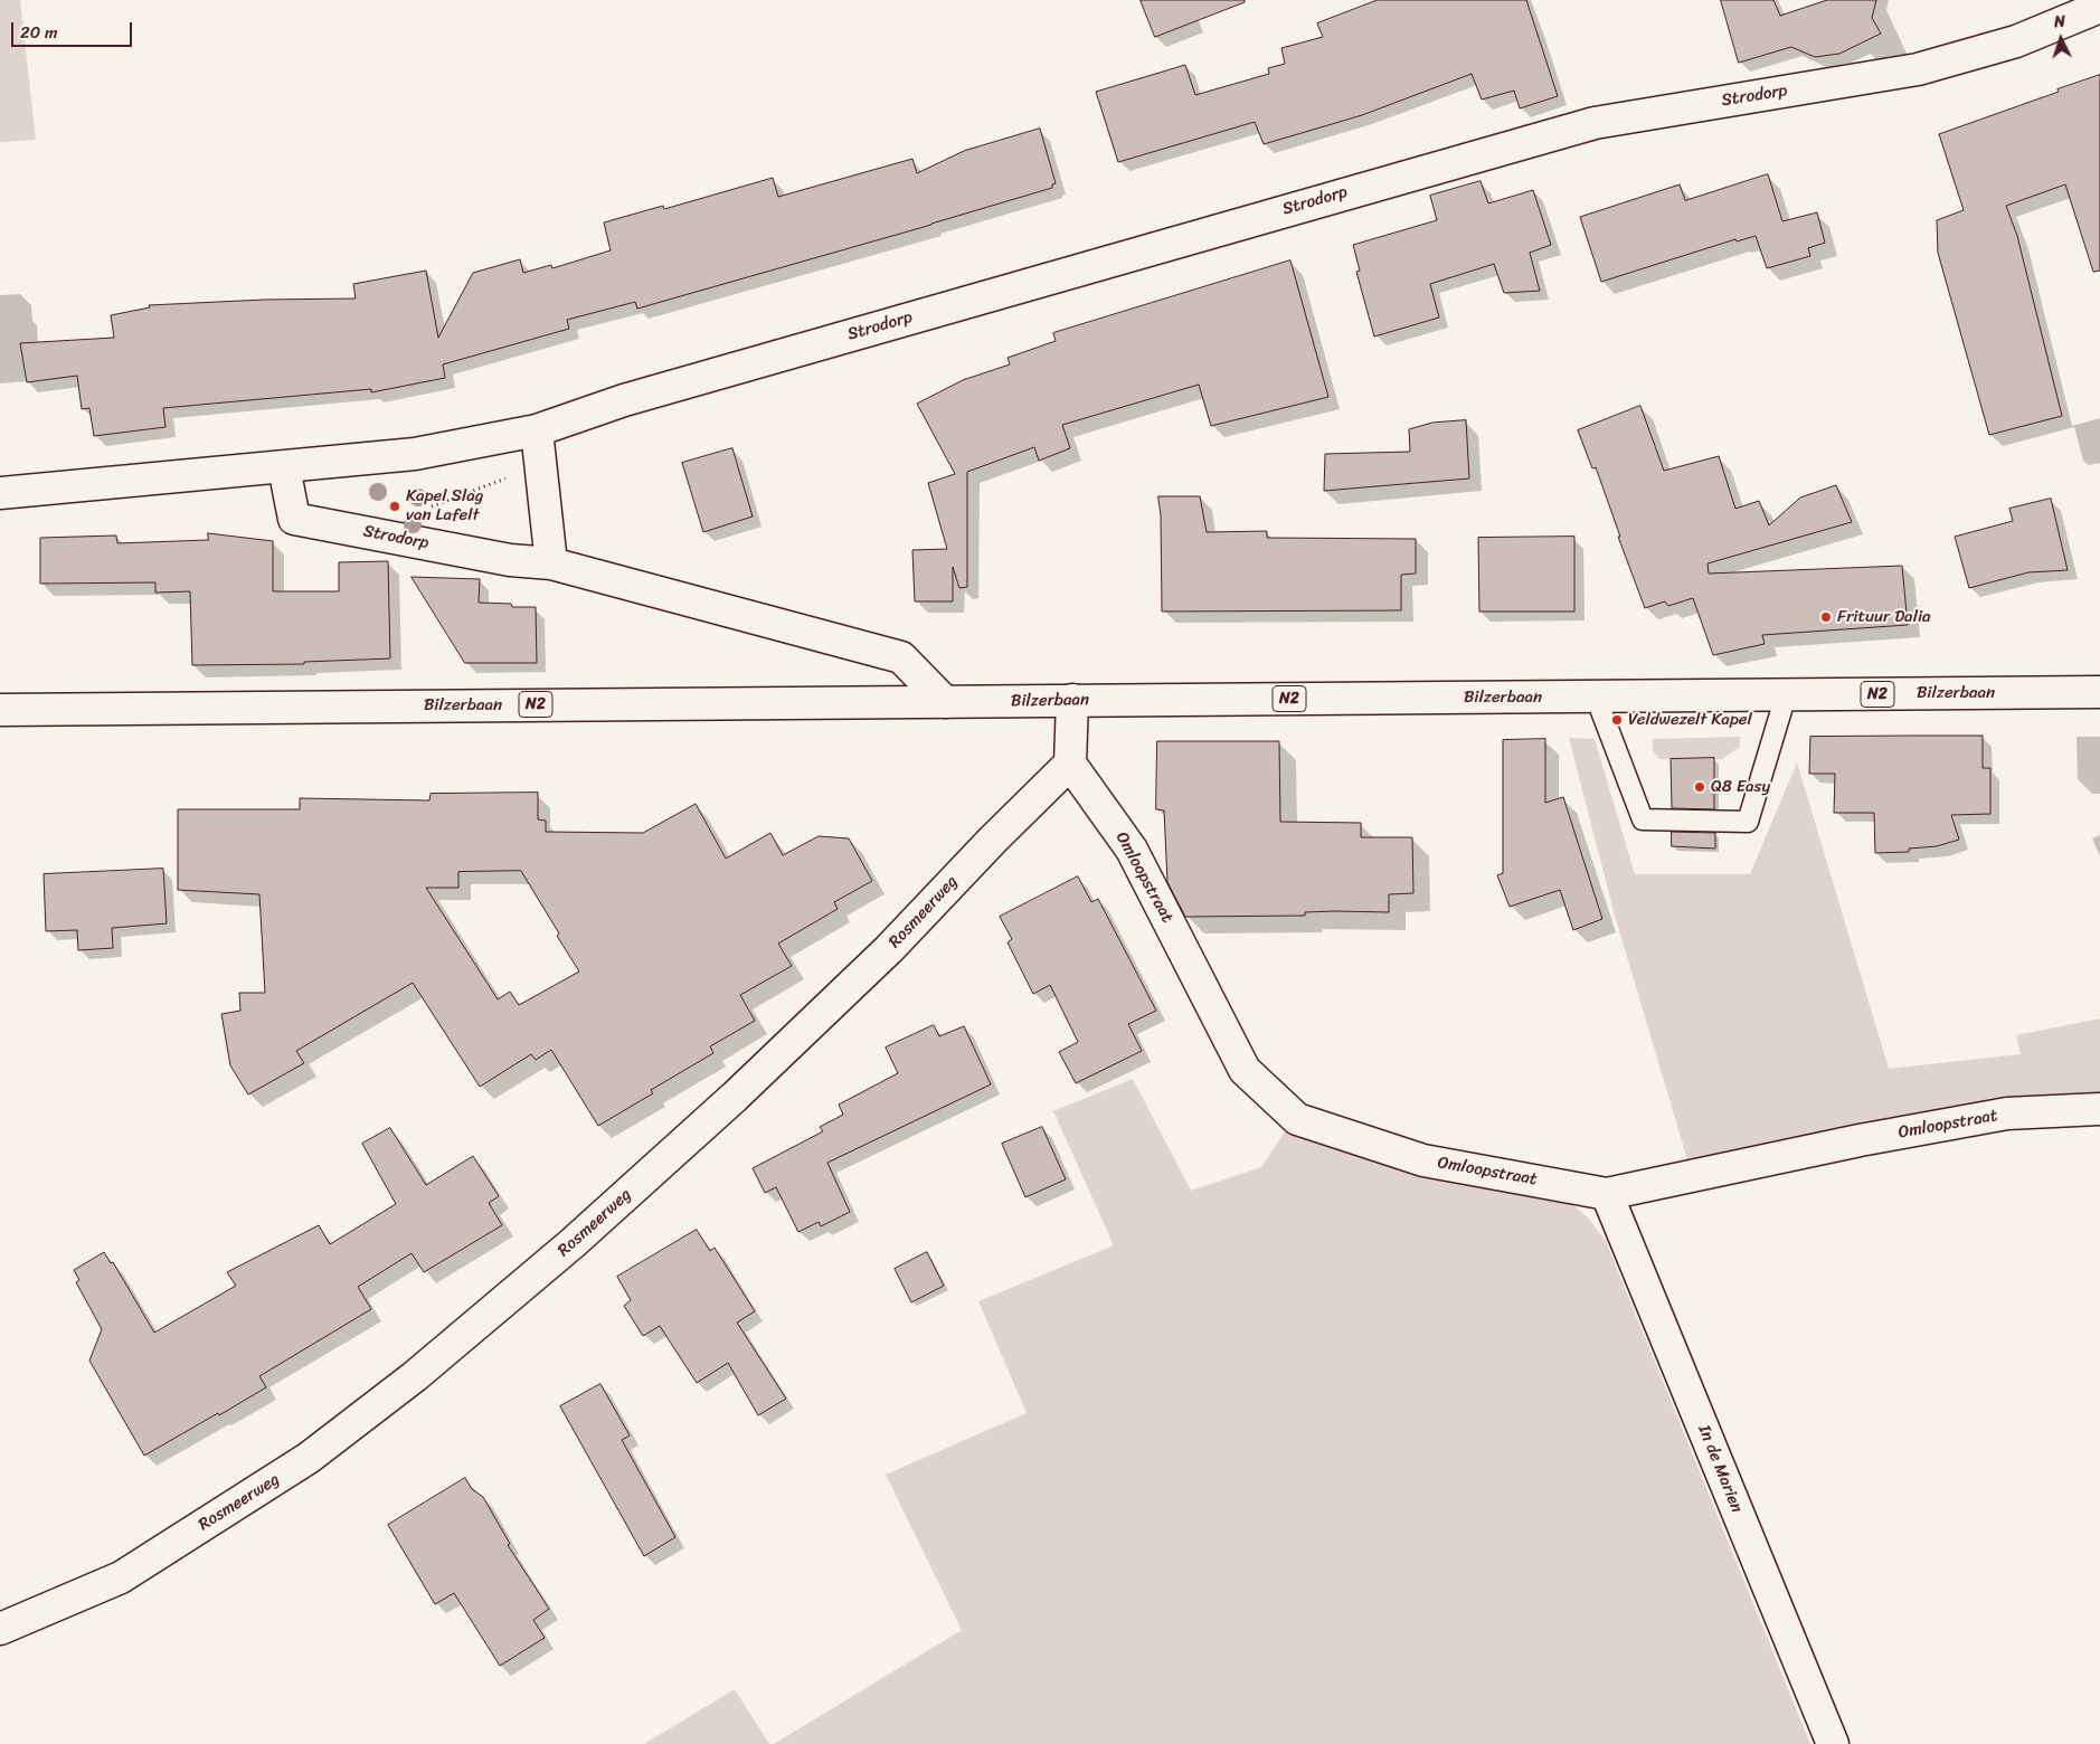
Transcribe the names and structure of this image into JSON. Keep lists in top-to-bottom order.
{
  "streets": {
    "street": [
      "Strodorp",
      "Bilzerbaan",
      "N2",
      "Omloopstraat",
      "Rosmeerweg",
      "In de Marien"
    ]
  },
  "crossings": [
    ["Strodorp", "Bilzerbaan"],
    ["Omloopstraat", "Rosmeerweg"],
    ["Omloopstraat", "In de Marien"]
  ],
  "places": [
    "Kapel Slag van Lafelt",
    "Frituur Dalia",
    "Veldwezelt Kapel",
    "Q8 Easy"
  ],
  "scale_bar": "20 m",
  "north": "top"
}
